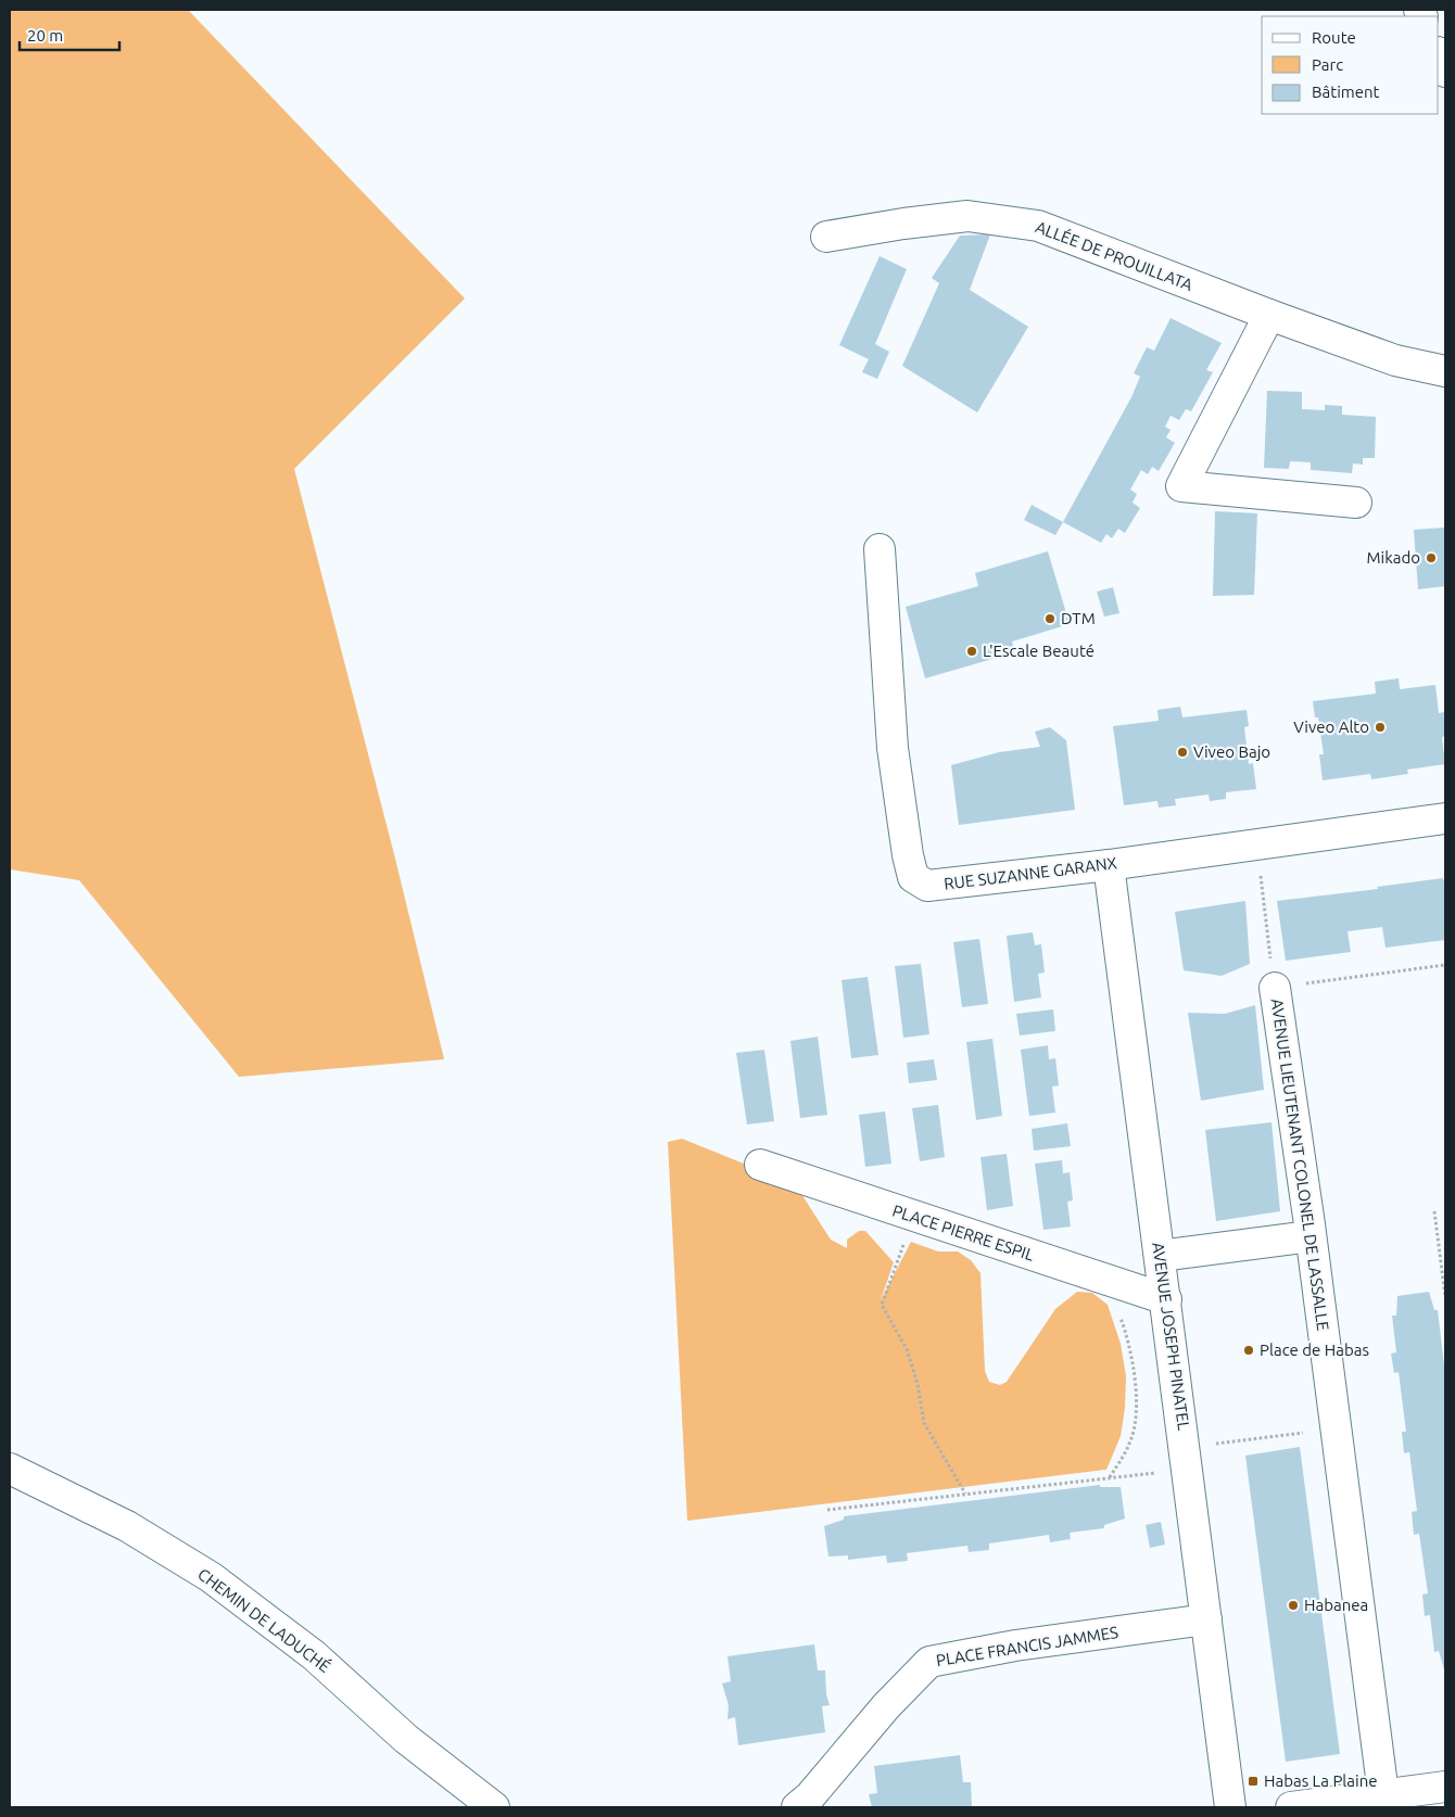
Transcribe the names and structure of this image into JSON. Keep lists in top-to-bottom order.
{
  "streets": {
    "street": [
      "ALLÉE DE PROUILLATA",
      "RUE SUZANNE GARANX",
      "AVENUE LIEUTENANT COLONEL DE LASSALLE",
      "PLACE PIERRE ESPIL",
      "AVENUE JOSEPH PINATEL",
      "CHEMIN DE LADUCHÉ",
      "PLACE FRANCIS JAMMES"
    ]
  },
  "crossings": [
    ["RUE SUZANNE GARANX", "AVENUE JOSEPH PINATEL"],
    ["PLACE PIERRE ESPIL", "AVENUE JOSEPH PINATEL"],
    ["AVENUE JOSEPH PINATEL", "PLACE FRANCIS JAMMES"]
  ],
  "places": {
    "other": [
      "Mikado",
      "DTM",
      "L'Escale Beauté",
      "Viveo Alto",
      "Viveo Bajo",
      "Place de Habas",
      "Habanea"
    ],
    "transit": ["Habas La Plaine"]
  },
  "legend": ["Route", "Parc", "Bâtiment"],
  "scale_bar": "20 m"
}
